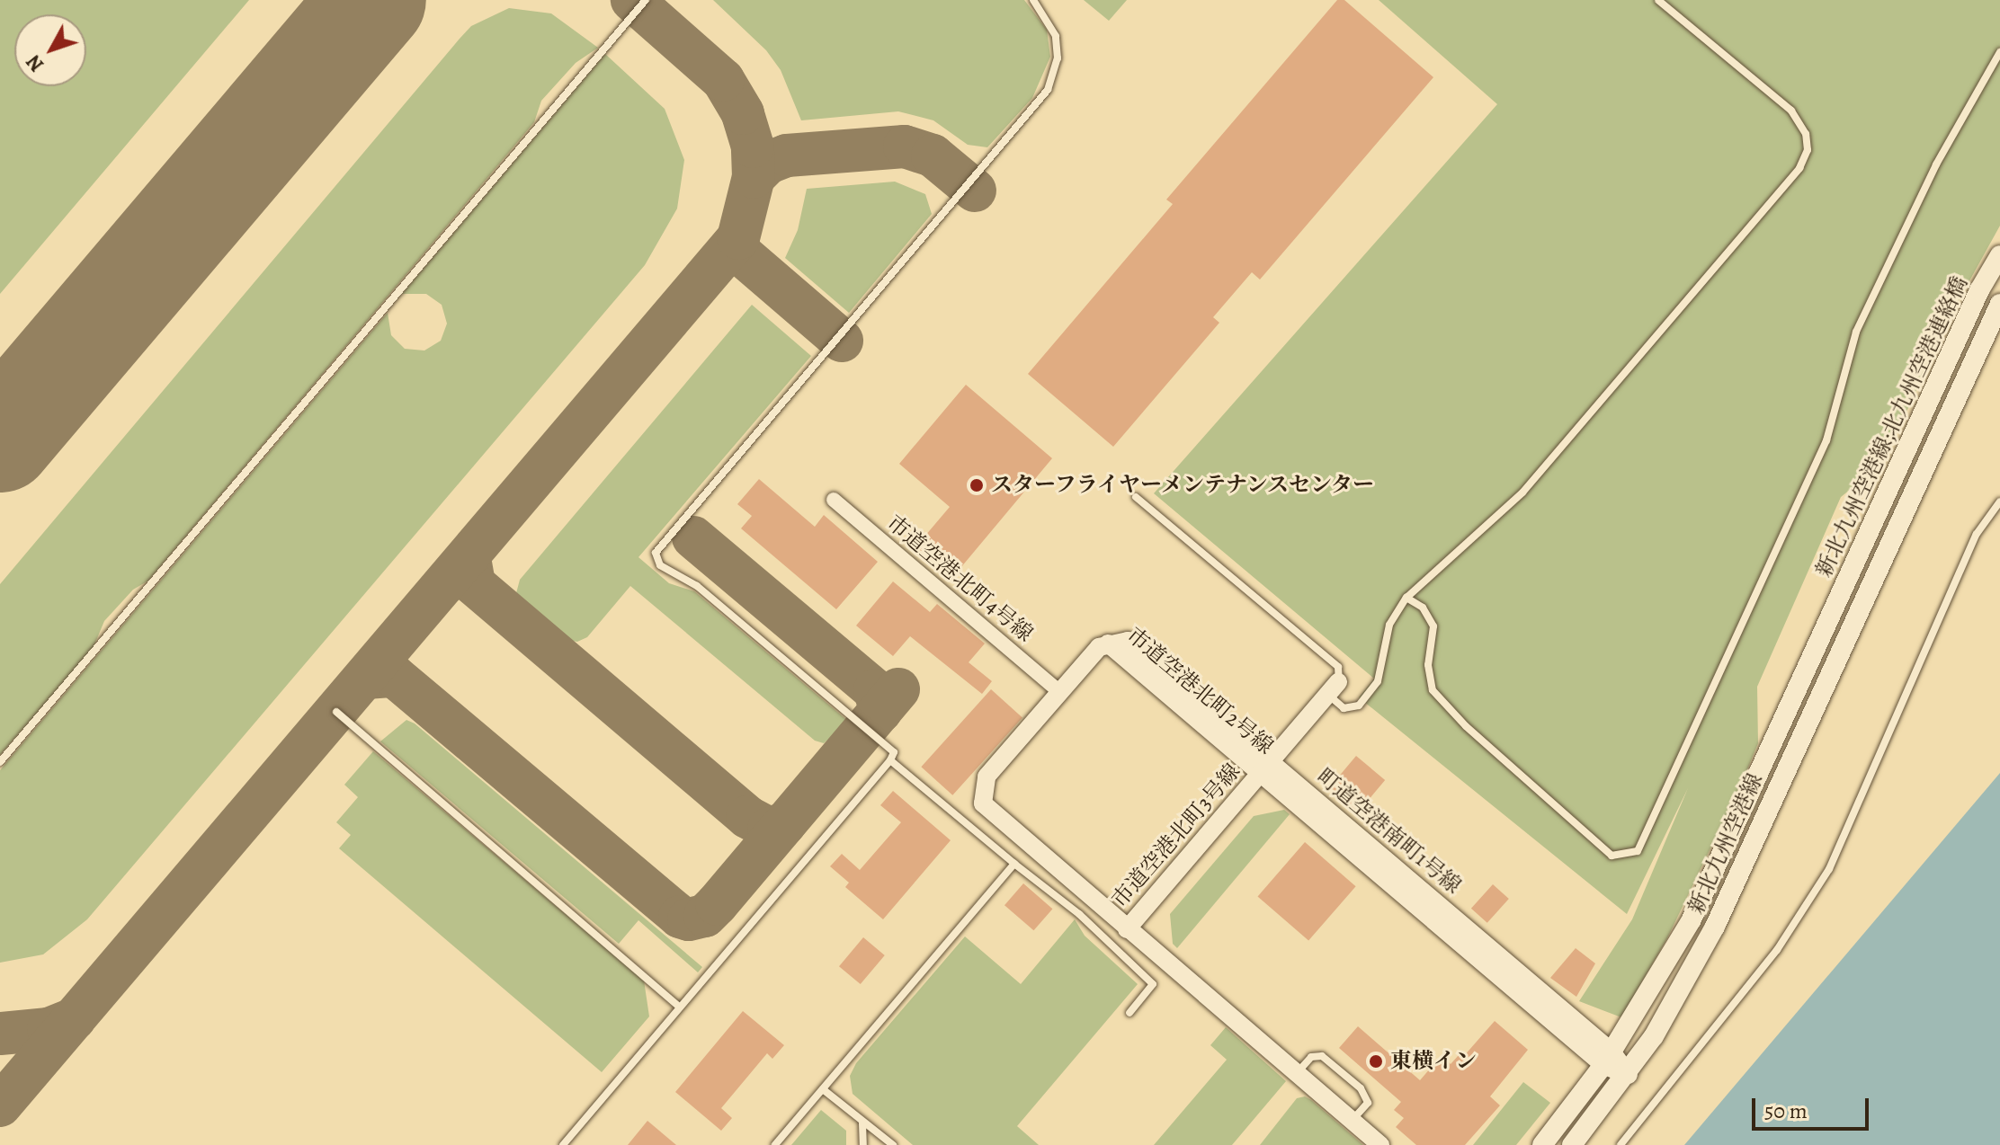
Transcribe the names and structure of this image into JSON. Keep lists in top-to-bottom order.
{
  "streets": {
    "main road": ["新北九州空港線;北九州空港連絡橋", "新北九州空港線"],
    "street": ["市道空港北町4号線", "市道空港北町2号線", "市道空港北町3号線"]
  },
  "crossings": [
    ["新北九州空港線;北九州空港連絡橋", "新北九州空港線"],
    ["市道空港北町4号線", "市道空港北町2号線"],
    ["市道空港北町2号線", "市道空港北町3号線"],
    ["市道空港北町2号線", "新北九州空港線"]
  ],
  "places": ["スターフライヤーメンテナンスセンター", "東横イン"],
  "scale_bar": "50 m",
  "north": "bottom left"
}
